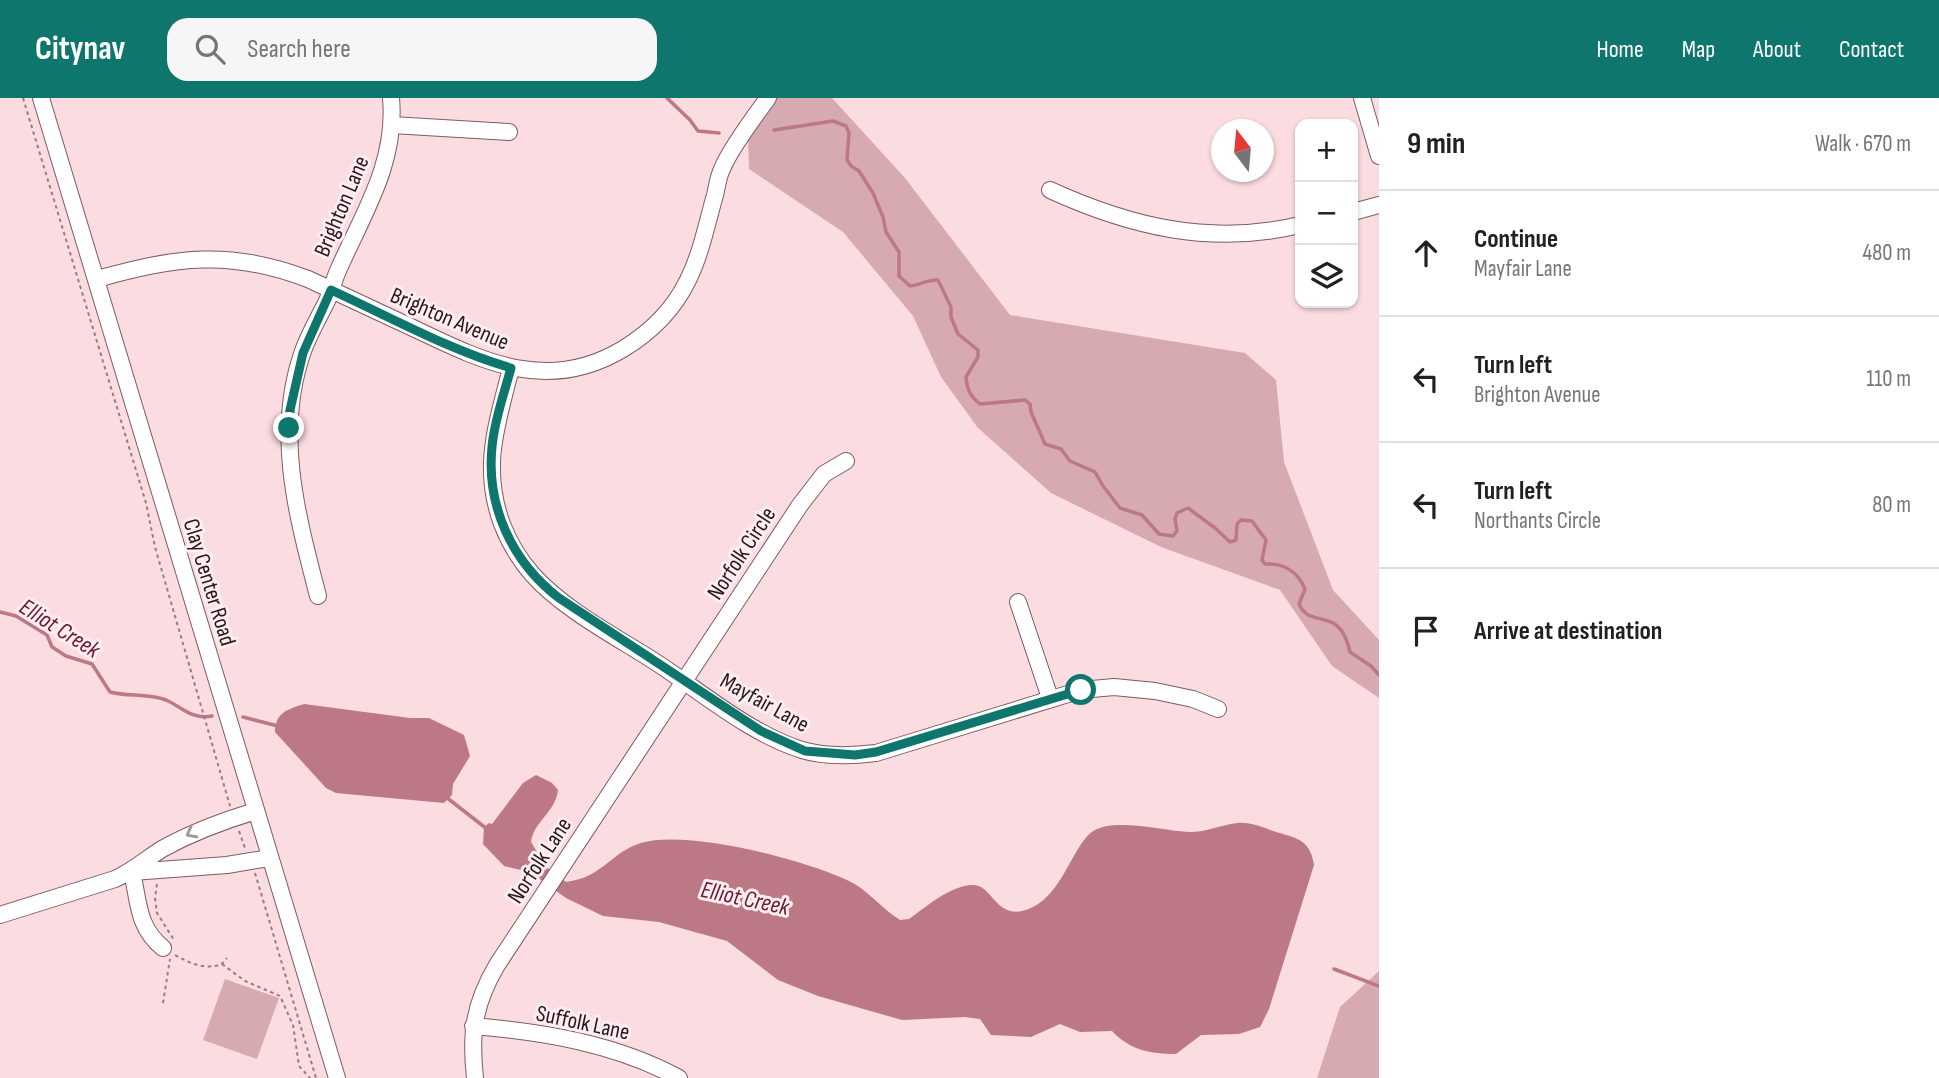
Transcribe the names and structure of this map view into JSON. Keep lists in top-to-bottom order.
{
  "streets": {
    "street": [
      "Brighton Lane",
      "Brighton Avenue",
      "Norfolk Circle",
      "Clay Center Road",
      "Mayfair Lane",
      "Norfolk Lane",
      "Suffolk Lane"
    ]
  },
  "crossings": [
    ["Brighton Lane", "Brighton Avenue"],
    ["Brighton Avenue", "Clay Center Road"],
    ["Brighton Avenue", "Mayfair Lane"],
    ["Norfolk Circle", "Mayfair Lane"],
    ["Norfolk Circle", "Norfolk Lane"],
    ["Mayfair Lane", "Norfolk Lane"],
    ["Norfolk Lane", "Suffolk Lane"]
  ],
  "water": ["Elliot Creek"],
  "north": "top",
  "page": {
    "header": "Citynav",
    "search": "Search here",
    "nav": [
      "Home",
      "Map",
      "About",
      "Contact"
    ],
    "heading": ["9 min", "Walk · 670 m"],
    "map_buttons": ["+", "−"],
    "list": [
      ["Continue", "Mayfair Lane", "480 m"],
      ["Turn left", "Brighton Avenue", "110 m"],
      ["Turn left", "Northants Circle", "80 m"],
      "Arrive at destination"
    ]
  }
}
